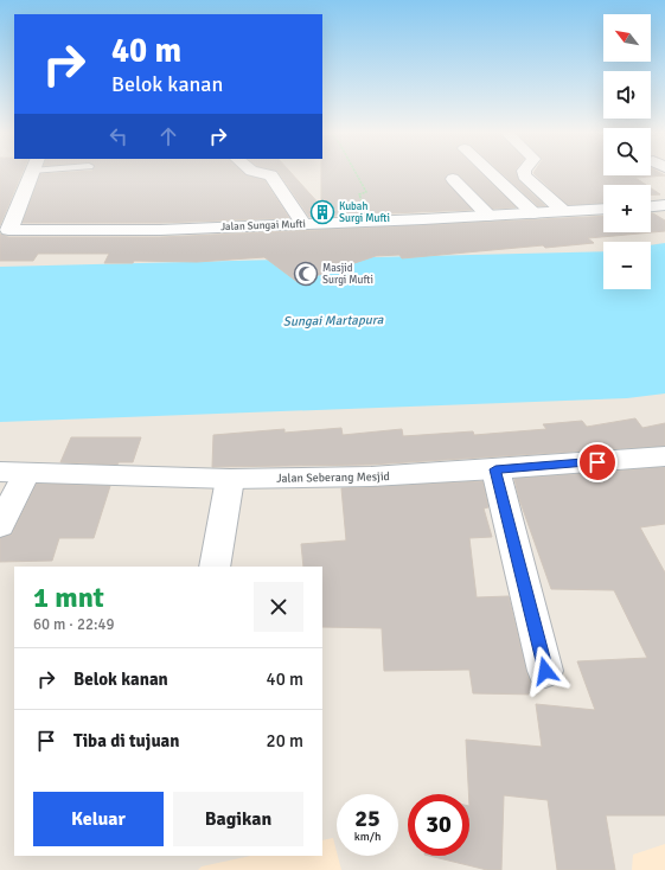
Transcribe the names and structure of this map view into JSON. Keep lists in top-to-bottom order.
{
  "streets": {
    "street": ["Jalan Sungai Mufti", "Jalan Seberang Mesjid"]
  },
  "water": ["Sungai Martapura"],
  "places": {
    "building": ["Kubah Surgi Mufti"],
    "mosque": ["Masjid Surgi Mufti"]
  },
  "north": "top left",
  "page": {
    "map_buttons": ["+", "−"],
    "turn": ["40 m", "Belok kanan"],
    "heading": ["1 mnt", "60 m · 22:49"],
    "list": [
      {
        "name": "Belok kanan",
        "value": "40 m"
      },
      {
        "name": "Tiba di tujuan",
        "value": "20 m"
      }
    ],
    "buttons": ["Keluar", "Bagikan"],
    "speed": "25 km/h",
    "limit": "30"
  }
}
